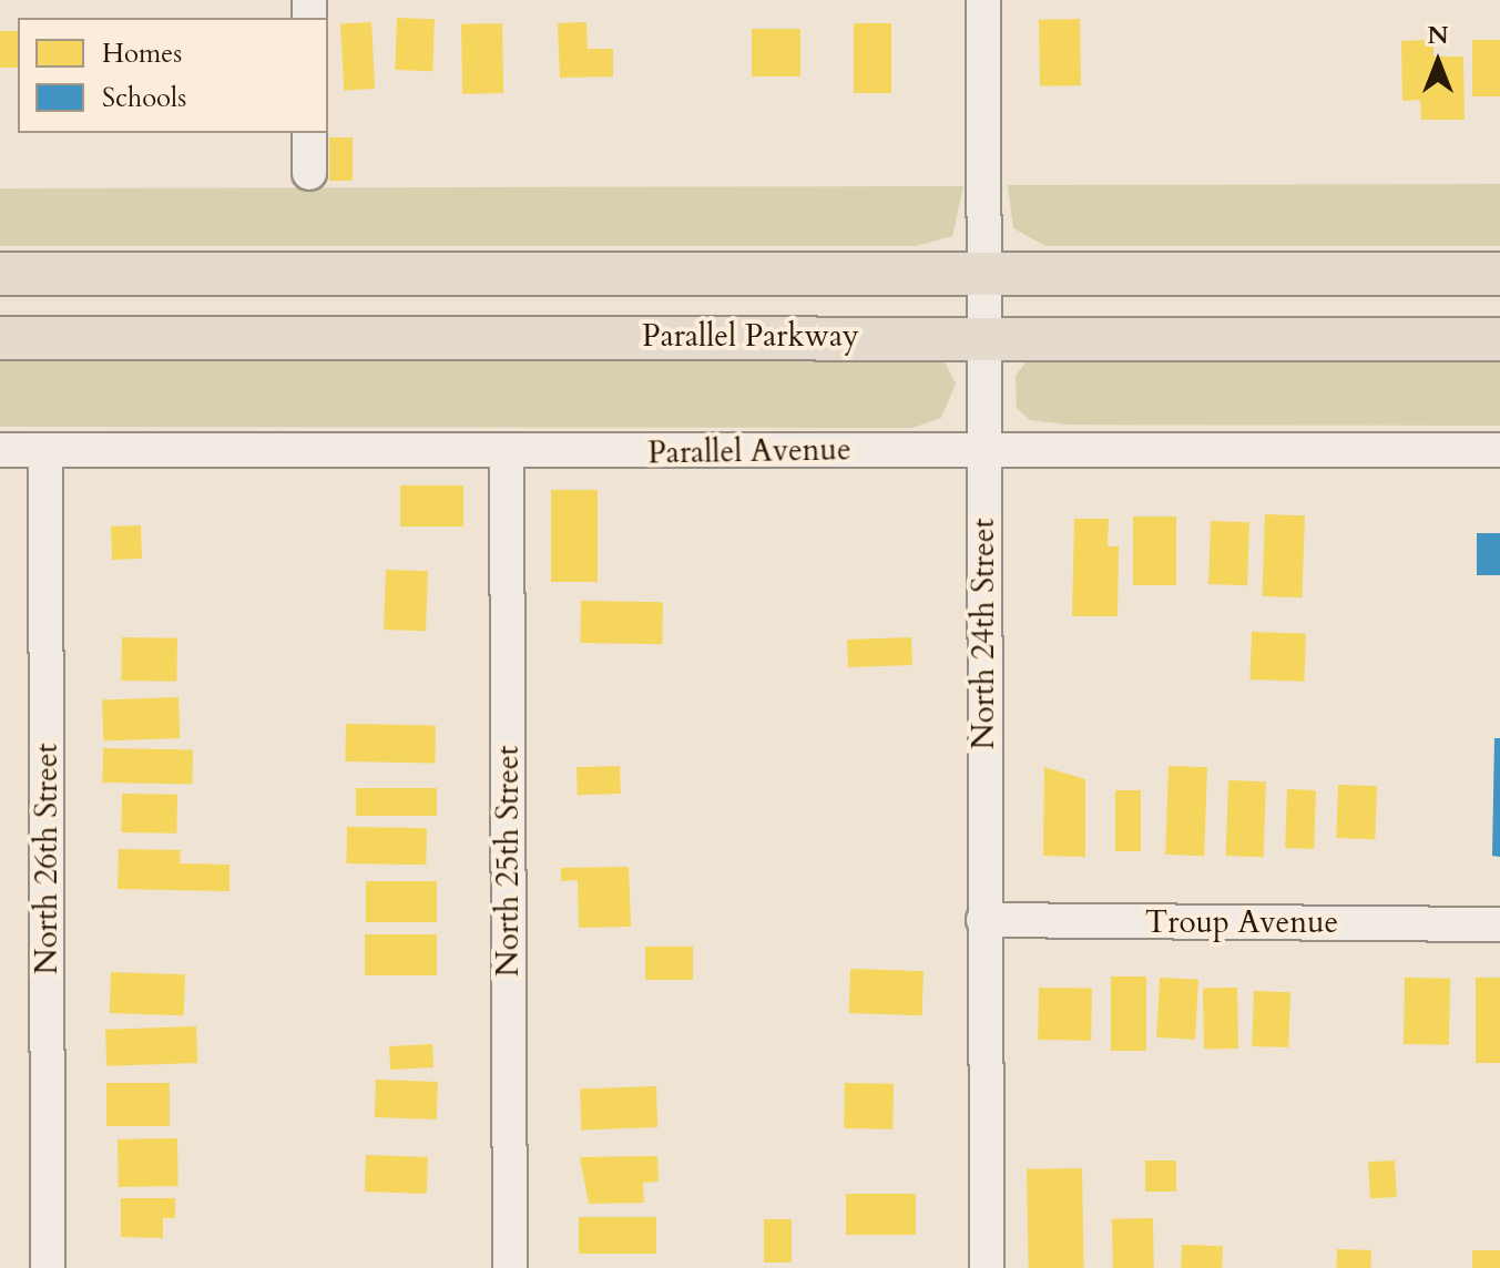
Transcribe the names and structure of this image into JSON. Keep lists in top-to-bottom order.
{
  "streets": {
    "main road": ["Parallel Parkway"],
    "street": [
      "Parallel Avenue",
      "North 24th Street",
      "North 26th Street",
      "North 25th Street",
      "Troup Avenue"
    ]
  },
  "crossings": [
    ["Parallel Parkway", "North 24th Street"],
    ["Parallel Avenue", "North 24th Street"],
    ["Parallel Avenue", "North 26th Street"],
    ["Parallel Avenue", "North 25th Street"],
    ["North 24th Street", "Troup Avenue"]
  ],
  "legend": ["Homes", "Schools"],
  "north": "top"
}
